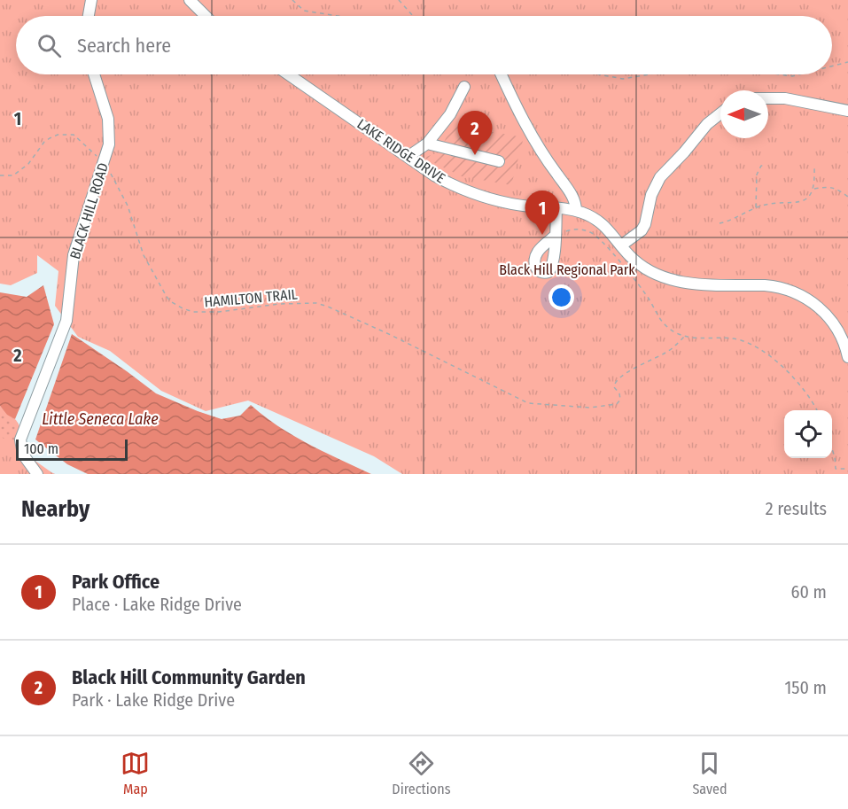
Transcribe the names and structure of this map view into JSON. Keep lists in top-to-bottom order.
{
  "streets": {
    "street": ["LAKE RIDGE DRIVE", "BLACK HILL ROAD"],
    "path": ["HAMILTON TRAIL"]
  },
  "crossings": [
    ["BLACK HILL ROAD", "HAMILTON TRAIL"]
  ],
  "water": ["Little Seneca Lake"],
  "parks": ["Black Hill Regional Park"],
  "scale_bar": "100 m",
  "north": "left",
  "page": {
    "search": "Search here",
    "pins": ["2", "1"],
    "scale": "100 m",
    "heading": ["Nearby", "2 results"],
    "list": [
      {
        "mark": "1",
        "name": "Park Office",
        "note": "Place · Lake Ridge Drive",
        "value": "60 m"
      },
      {
        "mark": "2",
        "name": "Black Hill Community Garden",
        "note": "Park · Lake Ridge Drive",
        "value": "150 m"
      }
    ],
    "nav": ["Map", "Directions", "Saved"]
  },
  "grid": {
    "rows": ["1", "2"]
  }
}
